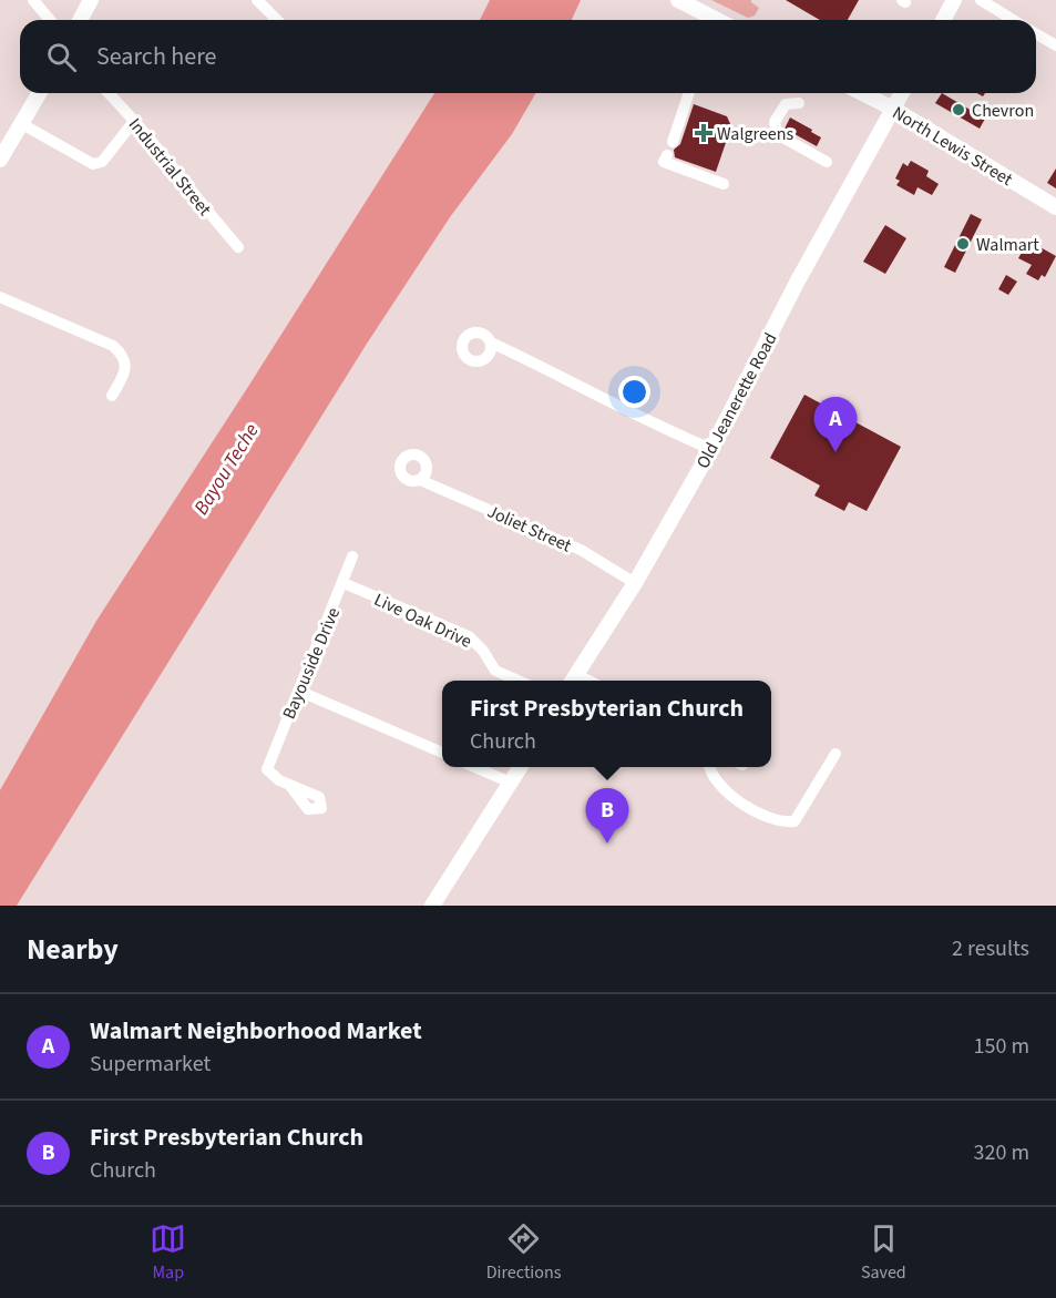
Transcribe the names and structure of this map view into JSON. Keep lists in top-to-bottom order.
{
  "streets": {
    "main road": ["North Lewis Street", "Old Jeanerette Road"],
    "street": [
      "Industrial Street",
      "Joliet Street",
      "Live Oak Drive",
      "Bayouside Drive"
    ]
  },
  "crossings": [
    ["North Lewis Street", "Old Jeanerette Road"],
    ["Old Jeanerette Road", "Joliet Street"],
    ["Live Oak Drive", "Bayouside Drive"]
  ],
  "water": ["Bayou Teche"],
  "places": {
    "other": ["Chevron", "Walmart"],
    "health": ["Walgreens"]
  },
  "page": {
    "search": "Search here",
    "pins": ["A", "B"],
    "popup": ["First Presbyterian Church", "Church"],
    "heading": ["Nearby", "2 results"],
    "list": [
      {
        "mark": "A",
        "name": "Walmart Neighborhood Market",
        "note": "Supermarket",
        "value": "150 m"
      },
      {
        "mark": "B",
        "name": "First Presbyterian Church",
        "note": "Church",
        "value": "320 m"
      }
    ],
    "nav": ["Map", "Directions", "Saved"]
  }
}
